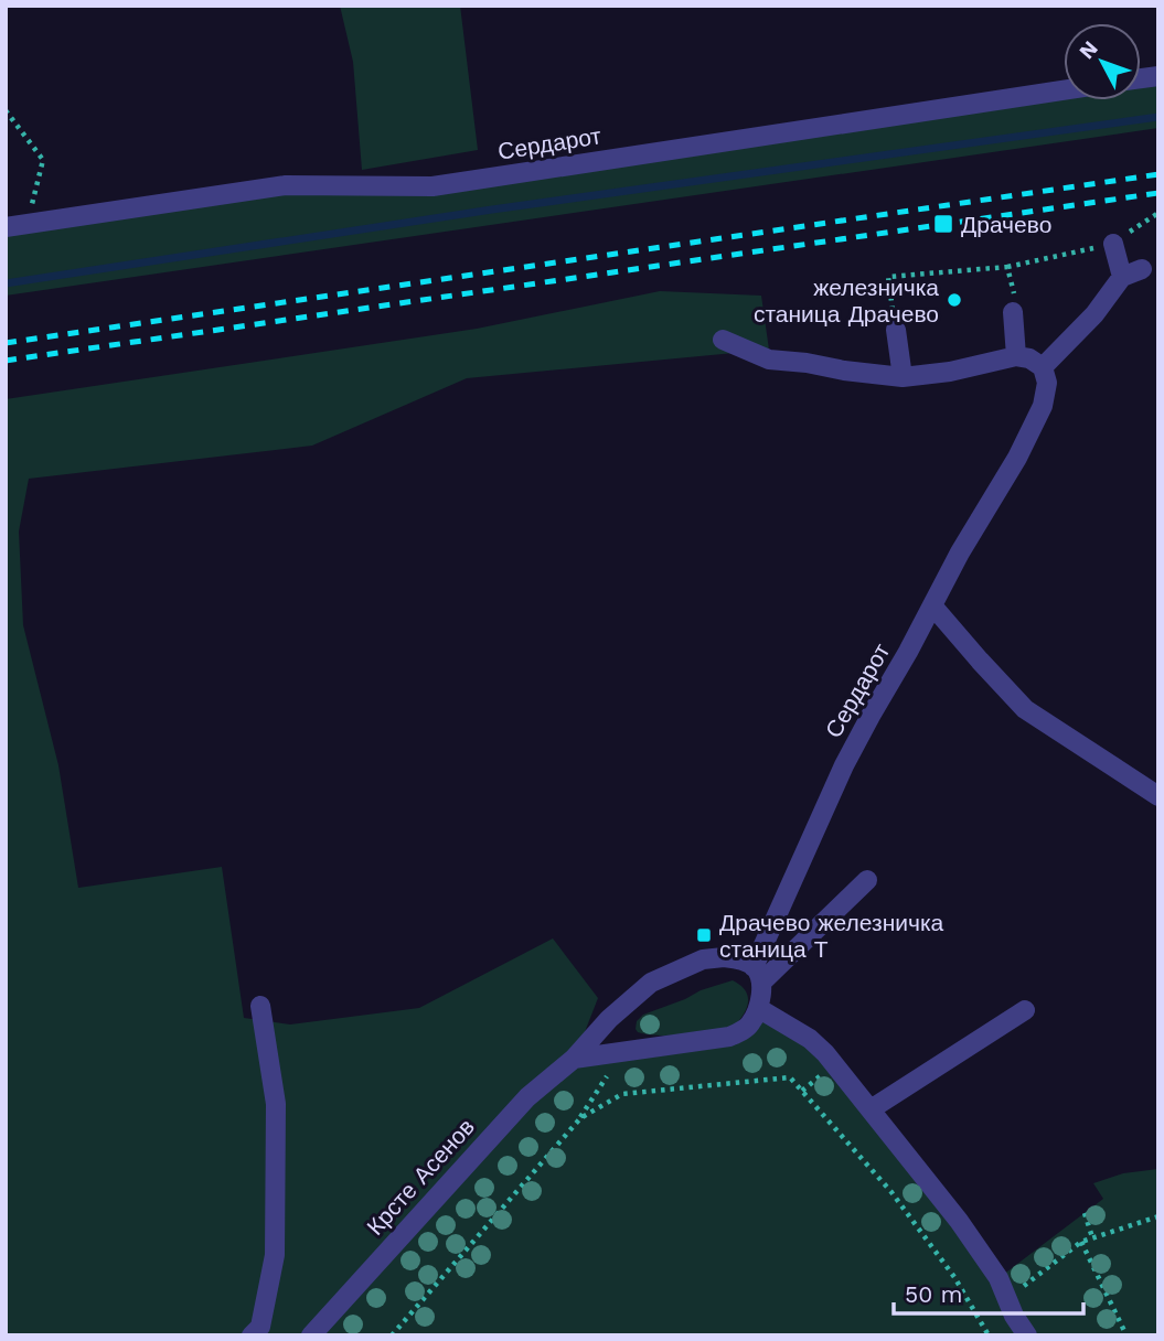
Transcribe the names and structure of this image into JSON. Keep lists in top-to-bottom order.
{
  "streets": {
    "street": ["Сердарот", "Крсте Асенов"]
  },
  "crossings": [
    ["Сердарот", "Крсте Асенов"]
  ],
  "places": {
    "transit": ["Драчево", "Драчево железничка станица Т"],
    "other": ["железничка станица Драчево"]
  },
  "scale_bar": "50 m",
  "north": "top left"
}
